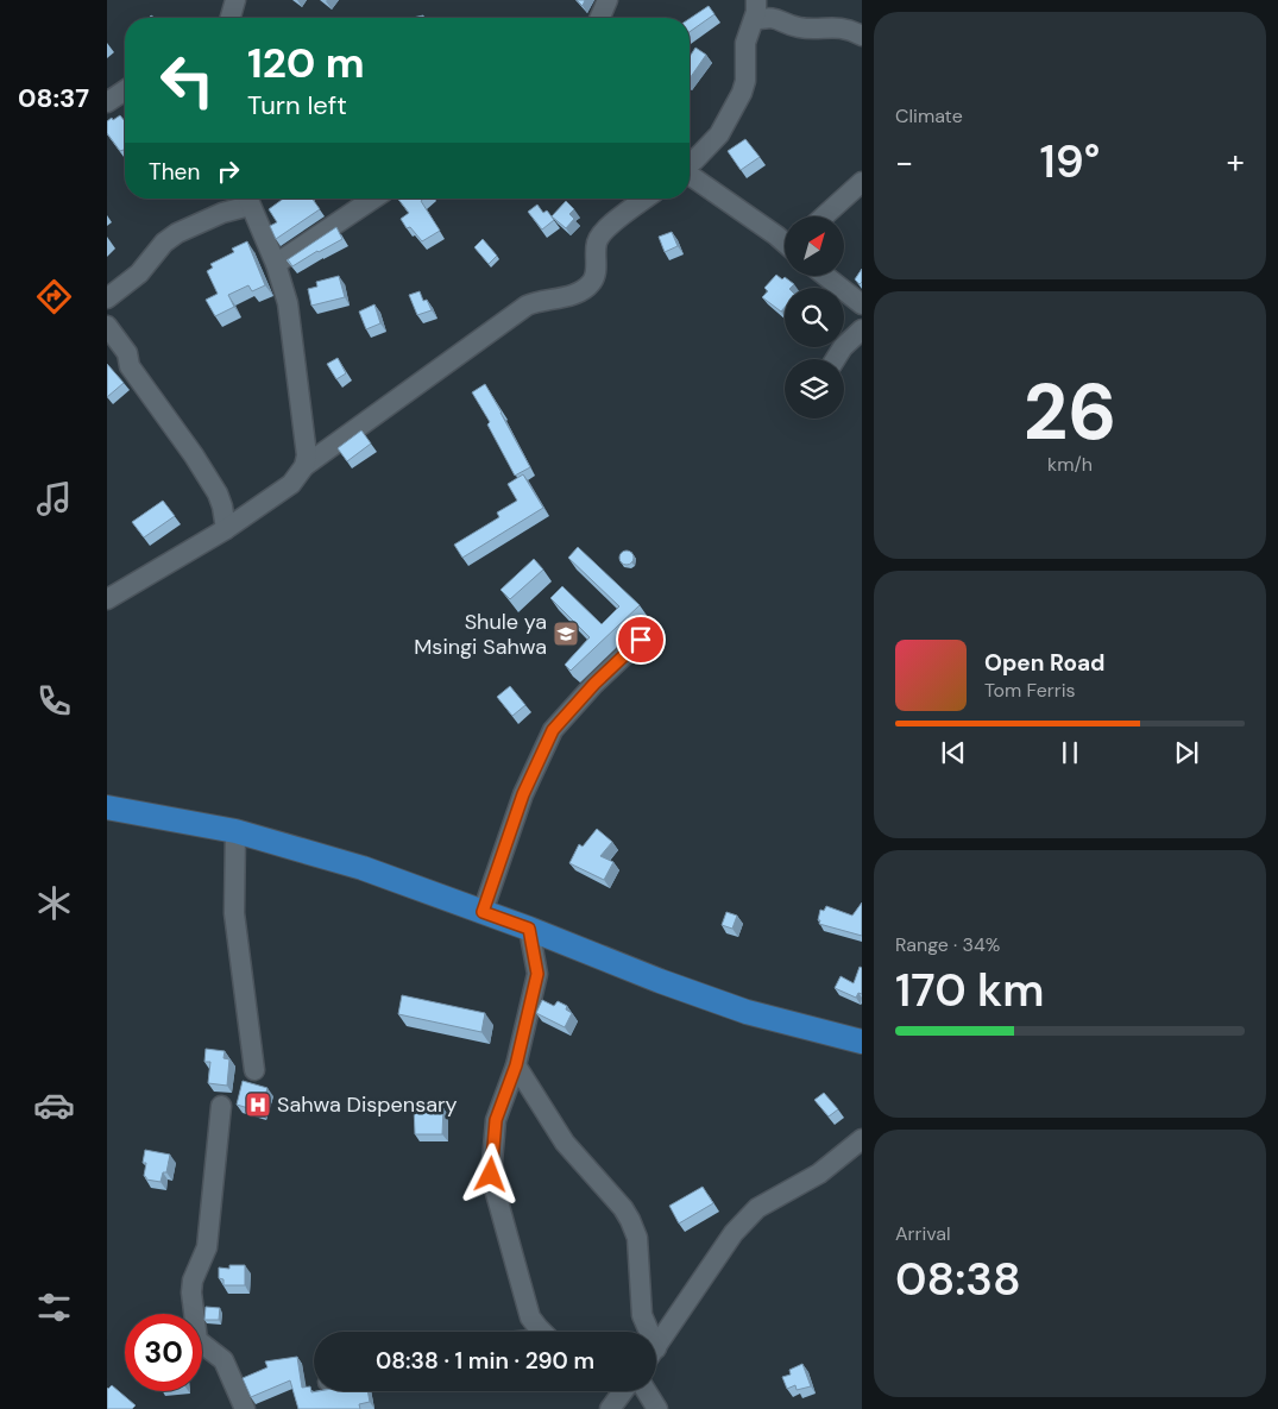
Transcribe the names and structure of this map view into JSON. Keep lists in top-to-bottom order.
{
  "places": {
    "school or university": ["Shule ya Msingi Sahwa"],
    "hospital": ["Sahwa Dispensary"]
  },
  "north": "top right",
  "page": {
    "tabs": "08:37",
    "tile": [
      "Climate",
      ["26", "km/h"],
      ["Range · 34%", "170 km"],
      ["Arrival", "08:38"]
    ],
    "turn": ["120 m", "Turn left"],
    "heat": ["−", "19°", "+"],
    "then": "Then",
    "song": ["Open Road", "Tom Ferris"],
    "limit": "30",
    "trip": "08:38 · 1 min · 290 m"
  }
}
